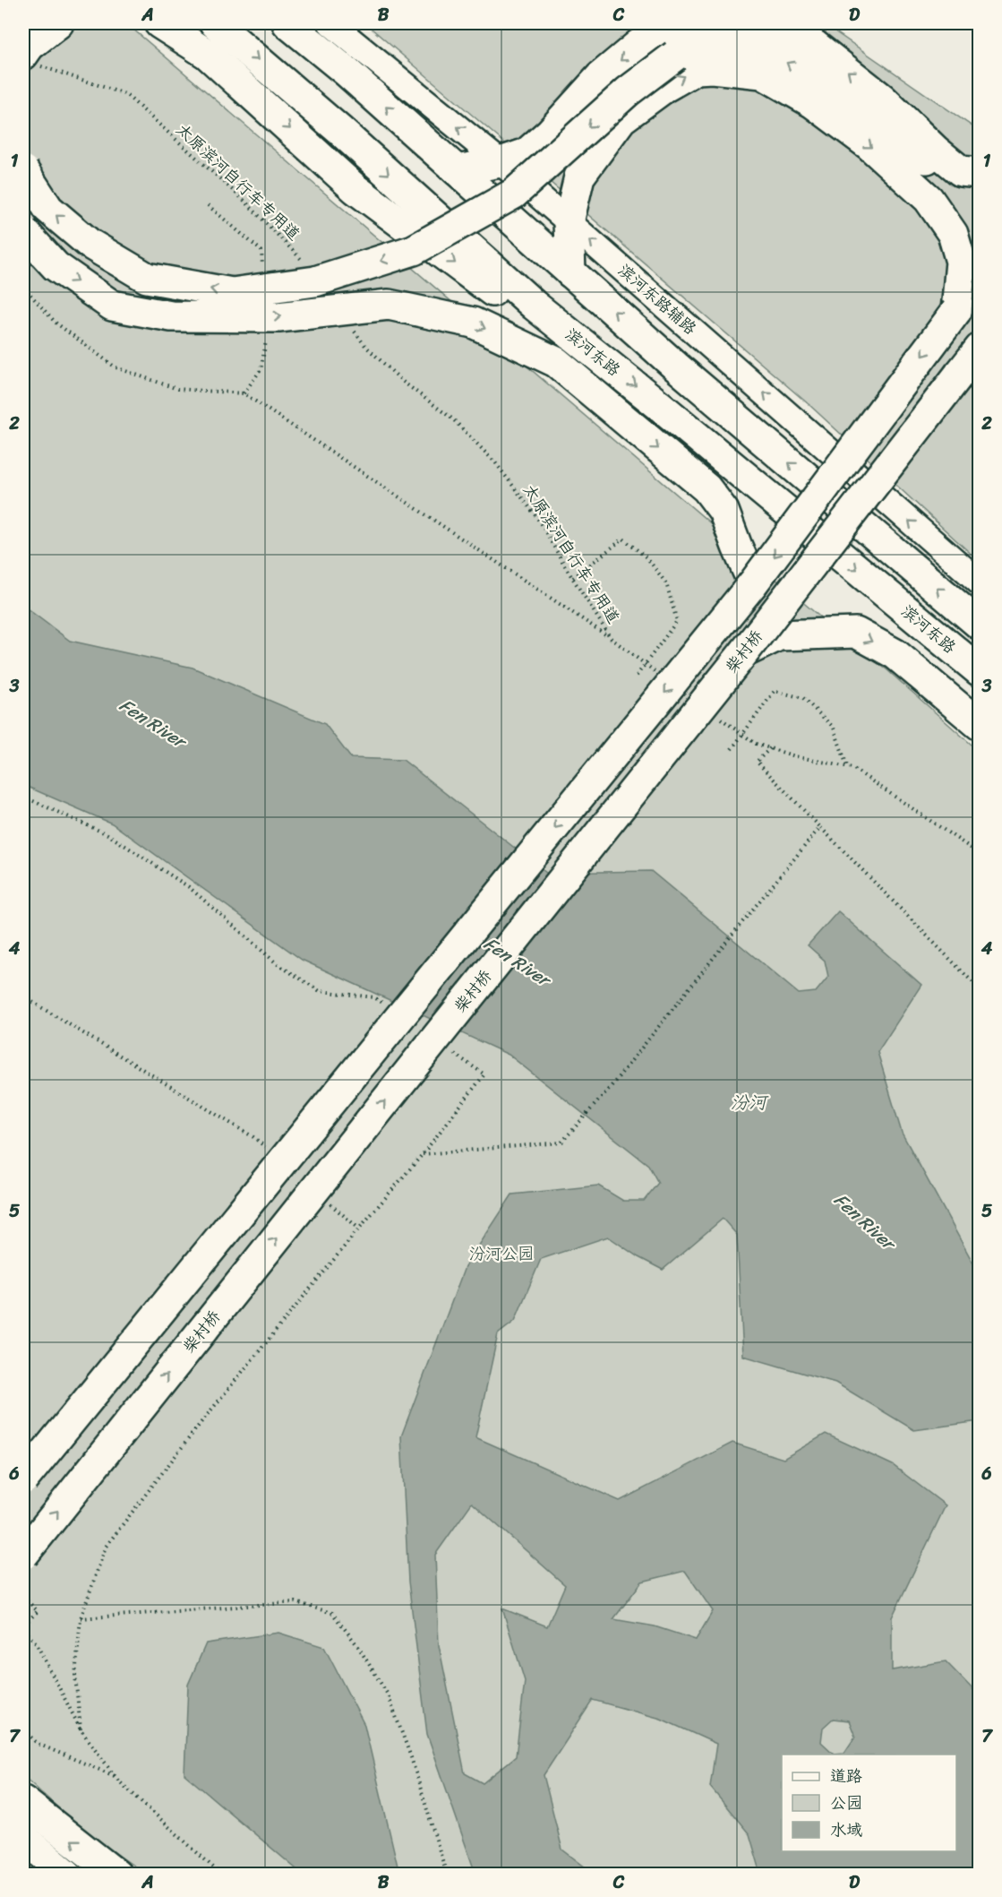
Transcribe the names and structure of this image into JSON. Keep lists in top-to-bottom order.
{
  "streets": {
    "main road": ["滨河东路", "柴村桥"],
    "street": ["滨河东路辅路"],
    "path": ["太原滨河自行车专用道"]
  },
  "one_way": ["滨河东路辅路"],
  "water": ["Fen River", "汾河"],
  "parks": ["汾河公园"],
  "legend": ["道路", "公园", "水域"],
  "grid": {
    "columns": [
      "A",
      "B",
      "C",
      "D"
    ],
    "rows": [
      "1",
      "2",
      "3",
      "4",
      "5",
      "6",
      "7"
    ]
  }
}
